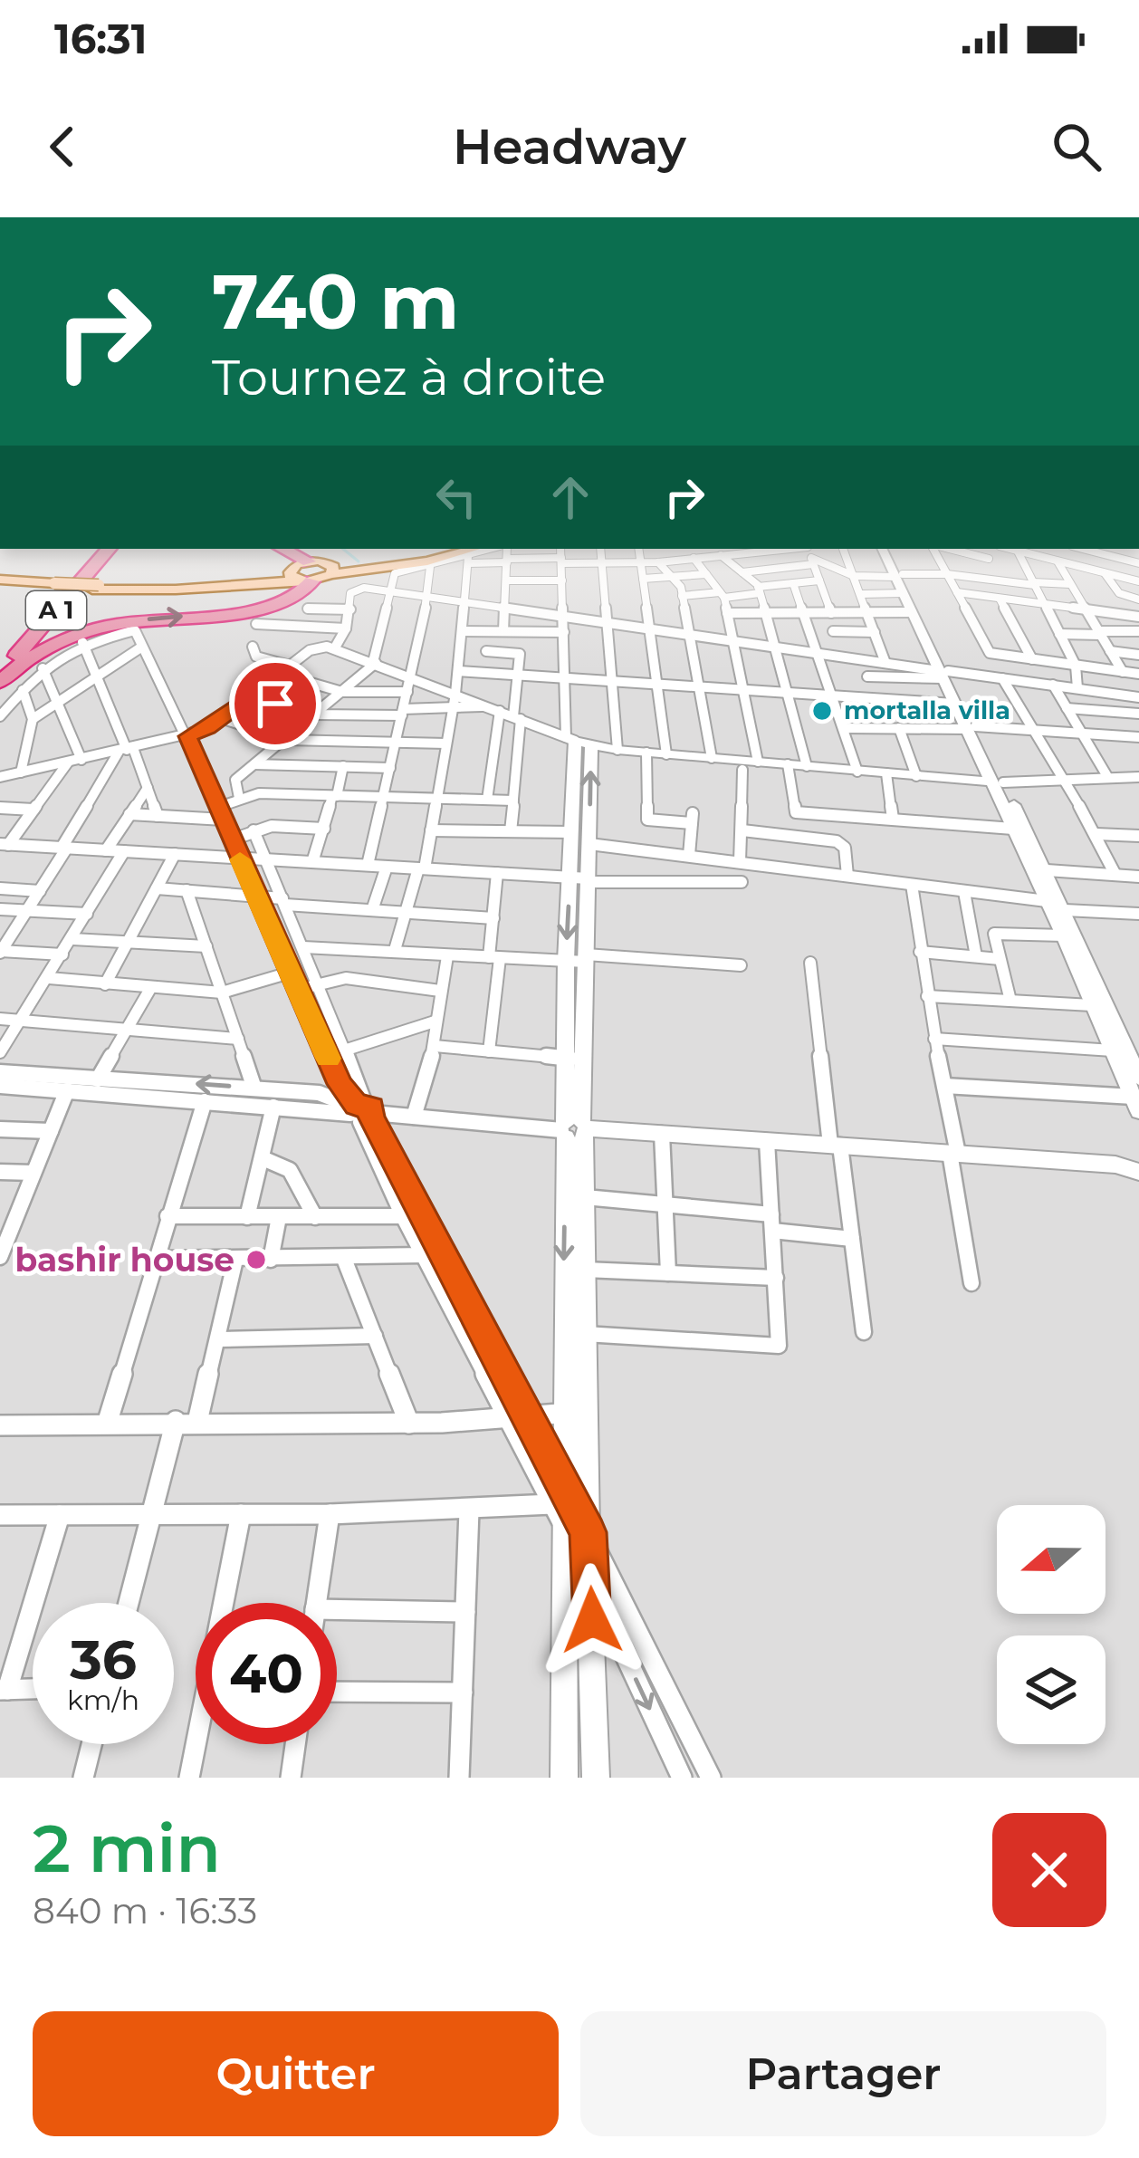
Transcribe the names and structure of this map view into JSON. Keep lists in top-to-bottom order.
{
  "streets": {
    "highway": ["A 1"]
  },
  "places": ["mortalla villa", "bashir house"],
  "north": "left",
  "page": {
    "status": "16:31",
    "header": "Headway",
    "turn": ["740 m", "Tournez à droite"],
    "speed": "36 km/h",
    "limit": "40",
    "heading": ["2 min", "840 m · 16:33"],
    "buttons": ["Quitter", "Partager"]
  }
}
